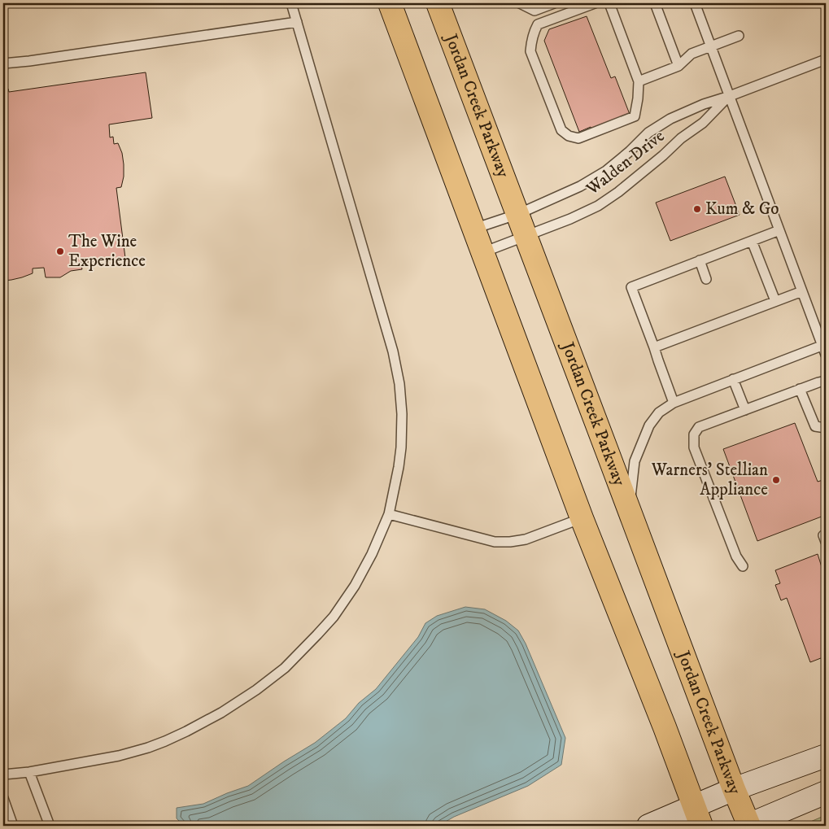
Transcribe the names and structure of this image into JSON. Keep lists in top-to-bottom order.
{
  "streets": {
    "main road": ["Jordan Creek Parkway"],
    "lane": ["Walden Drive"]
  },
  "crossings": [
    ["Jordan Creek Parkway", "Walden Drive"]
  ],
  "places": ["Kum & Go", "The Wine Experience", "Warners' Stellian Appliance"]
}
